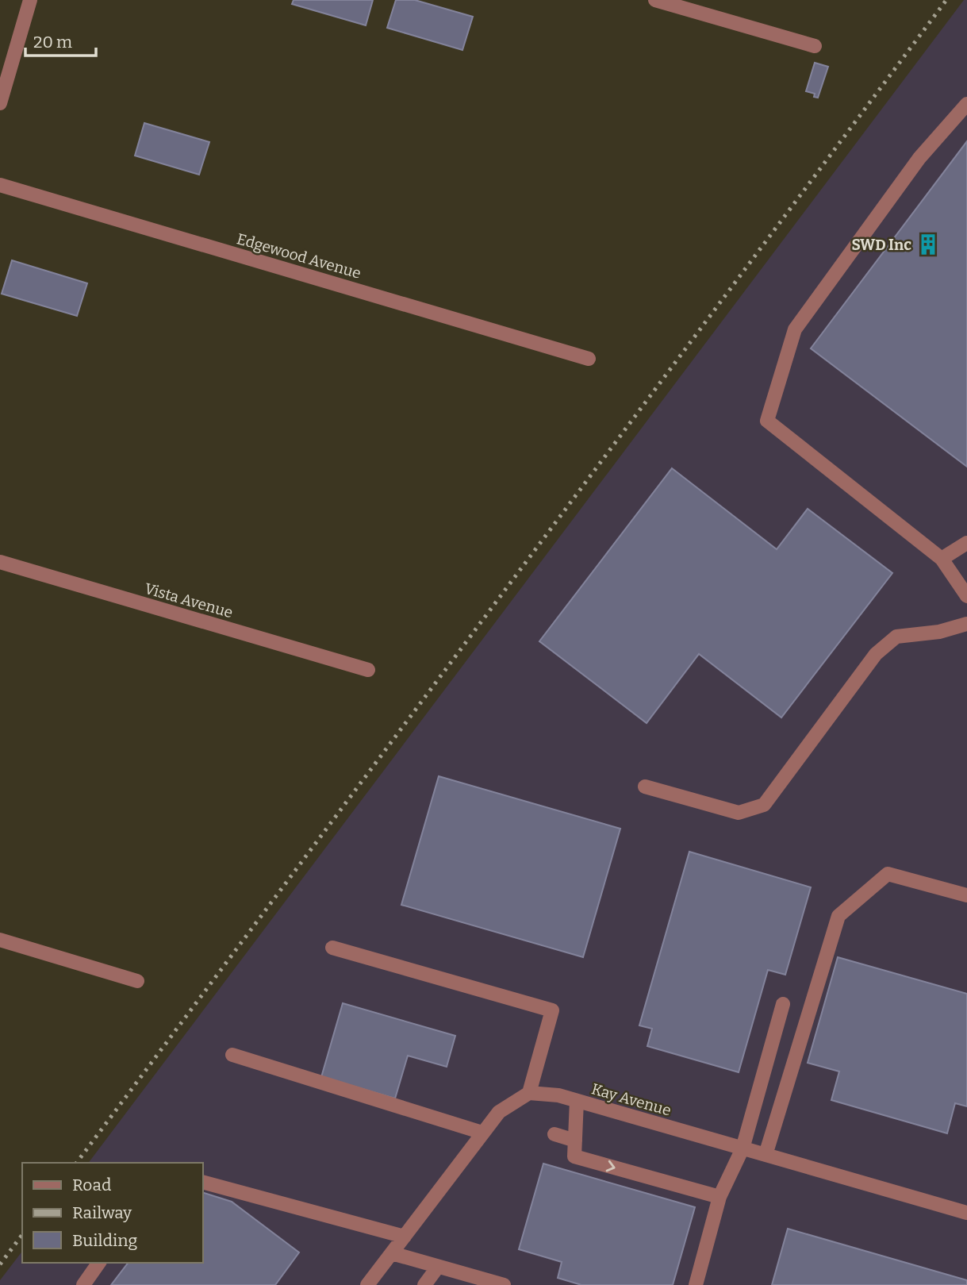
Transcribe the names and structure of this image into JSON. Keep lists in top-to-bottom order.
{
  "streets": {
    "street": ["Edgewood Avenue", "Vista Avenue", "Kay Avenue"]
  },
  "places": {
    "building": ["SWD Inc"]
  },
  "legend": ["Road", "Railway", "Building"],
  "scale_bar": "20 m"
}
